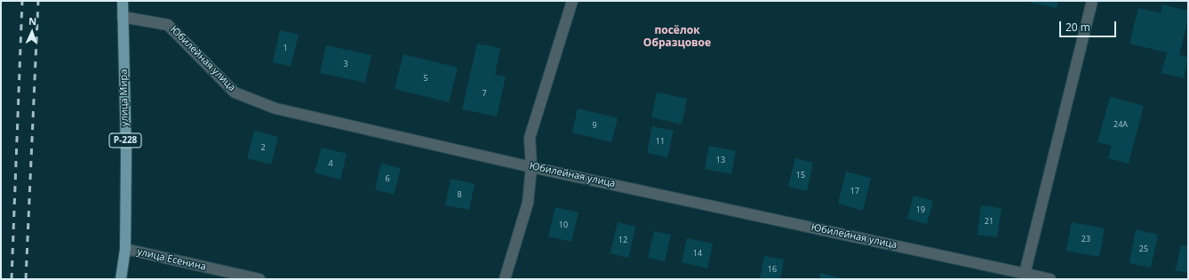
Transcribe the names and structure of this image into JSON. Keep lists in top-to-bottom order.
{
  "streets": {
    "main road": ["улица Мира", "Р-228"],
    "street": ["Юбилейная улица", "улица Есенина"]
  },
  "crossings": [
    ["Юбилейная улица", "улица Мира"],
    ["улица Мира", "улица Есенина"]
  ],
  "districts": ["посёлок Образцовое"],
  "house_numbers": [
    "1",
    "3",
    "5",
    "7",
    "24А",
    "9",
    "11",
    "2",
    "13",
    "4",
    "15",
    "6",
    "17",
    "8",
    "19",
    "21",
    "10",
    "23",
    "12",
    "25",
    "14",
    "16"
  ],
  "scale_bar": "20 m",
  "north": "top"
}
